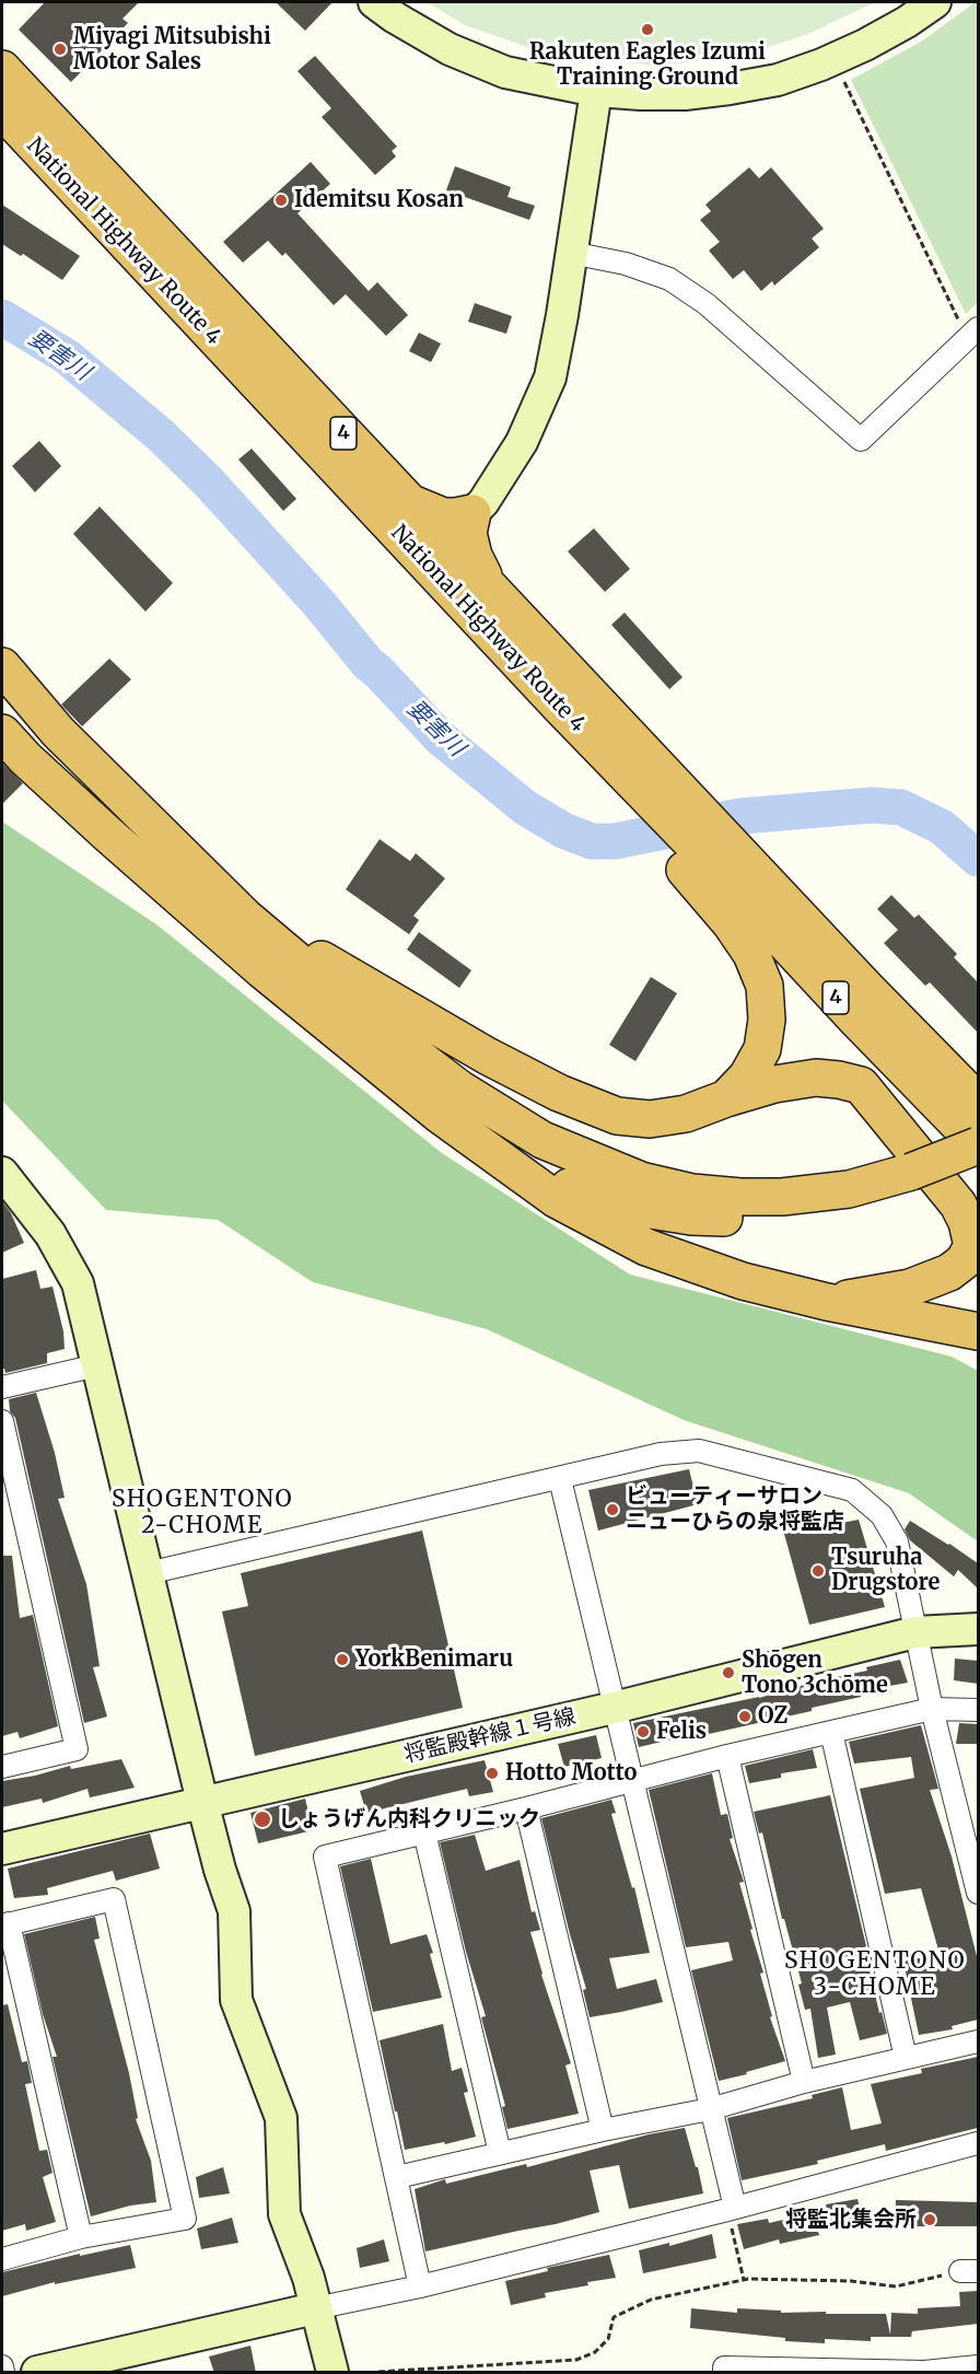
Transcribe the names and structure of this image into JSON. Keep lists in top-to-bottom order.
{
  "streets": {
    "highway": ["National Highway Route 4", "4"],
    "street": ["将監殿幹線１号線"]
  },
  "districts": ["SHOGENTONO 2-CHOME", "SHOGENTONO 3-CHOME"],
  "water": ["要害川"],
  "places": [
    "Rakuten Eagles Izumi Training Ground",
    "Miyagi Mitsubishi Motor Sales",
    "Idemitsu Kosan",
    "ビューティーサロン ニューひらの泉将監店",
    "Tsuruha Drugstore",
    "YorkBenimaru",
    "Shōgen Tono 3chōme",
    "OZ",
    "Felis",
    "Hotto Motto",
    "しょうげん内科クリニック",
    "将監北集会所"
  ]
}
